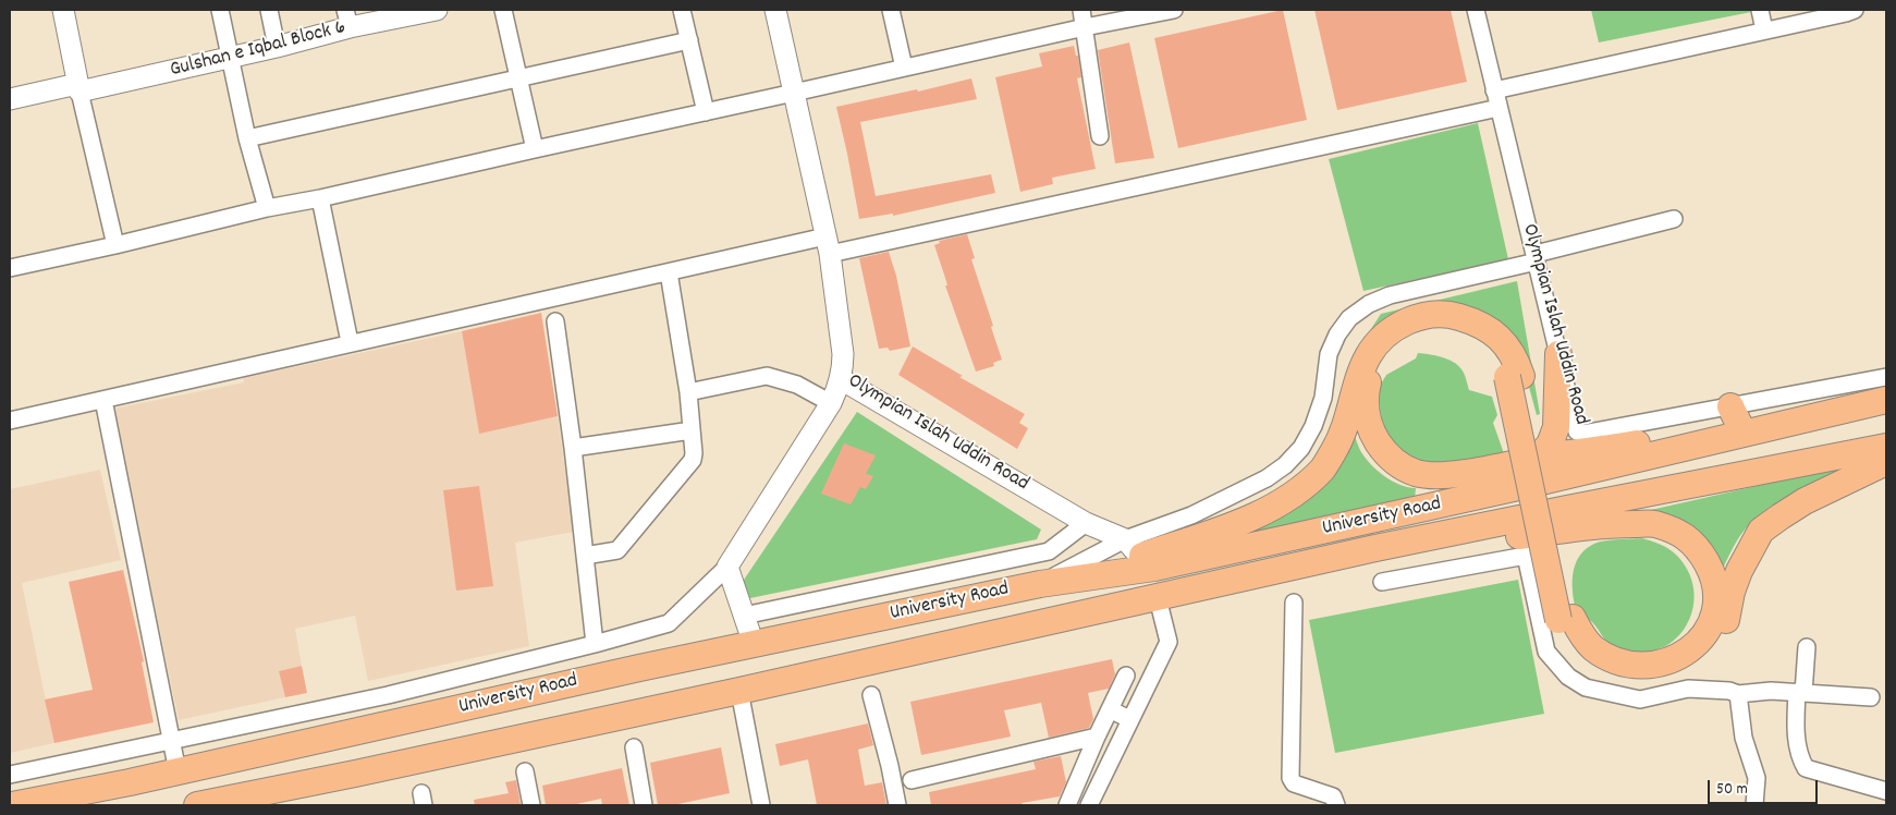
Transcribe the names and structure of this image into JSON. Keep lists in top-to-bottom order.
{
  "streets": {
    "main road": ["University Road"],
    "street": ["Gulshan e Iqbal Block 6", "Olympian Islah Uddin Road"]
  },
  "crossings": [
    ["Olympian Islah Uddin Road", "University Road"]
  ],
  "scale_bar": "50 m"
}
